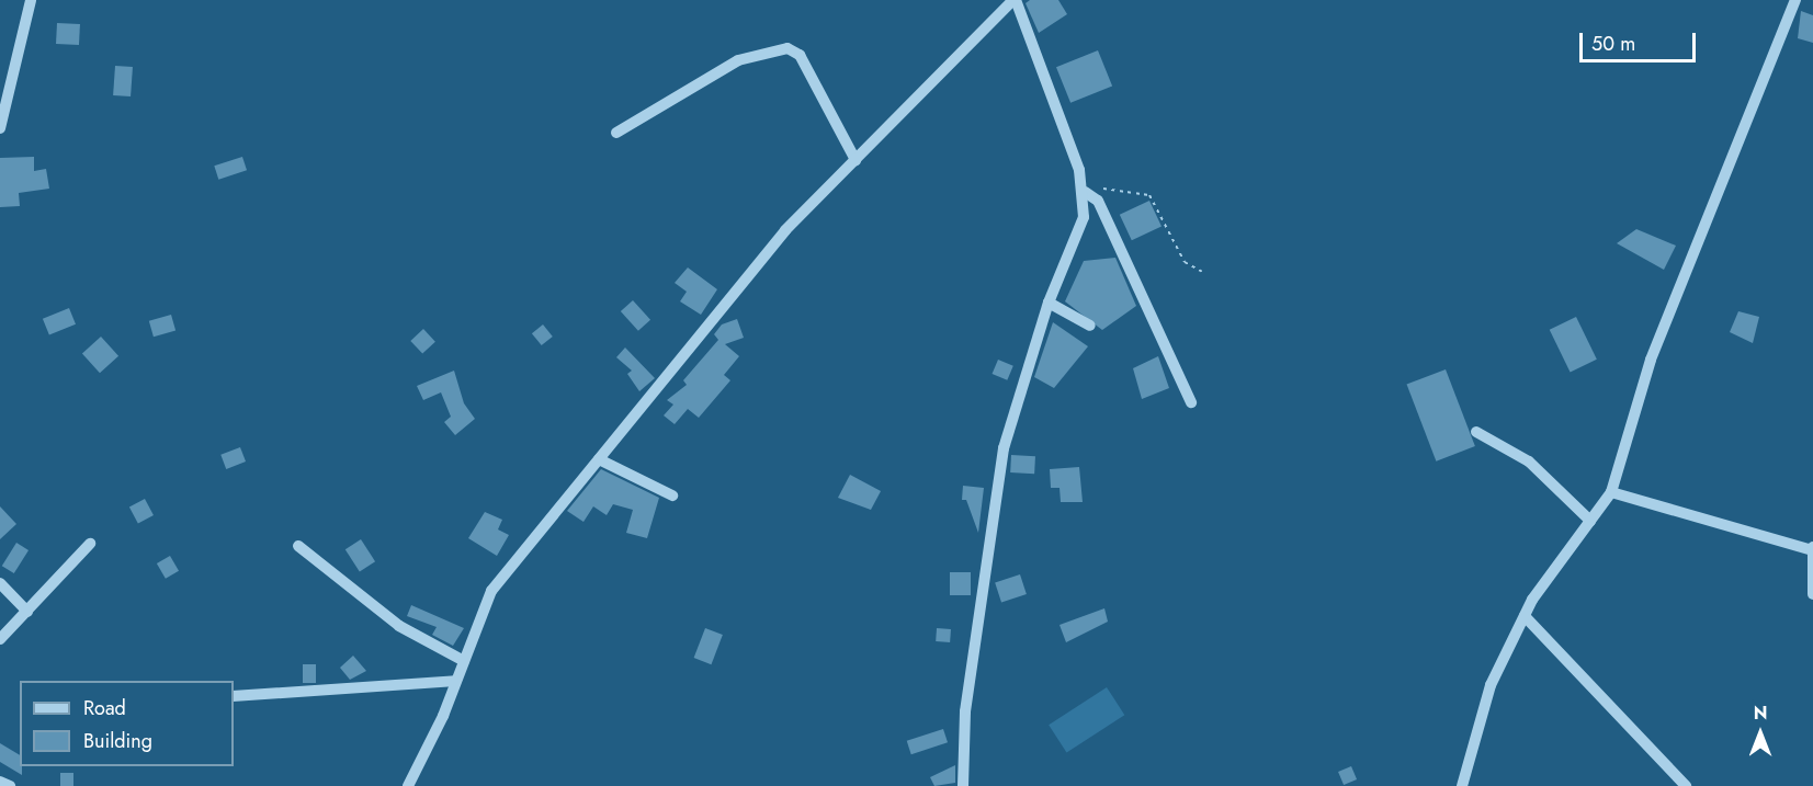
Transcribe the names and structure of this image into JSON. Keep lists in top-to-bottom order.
{
  "legend": ["Road", "Building"],
  "scale_bar": "50 m",
  "north": "top"
}
